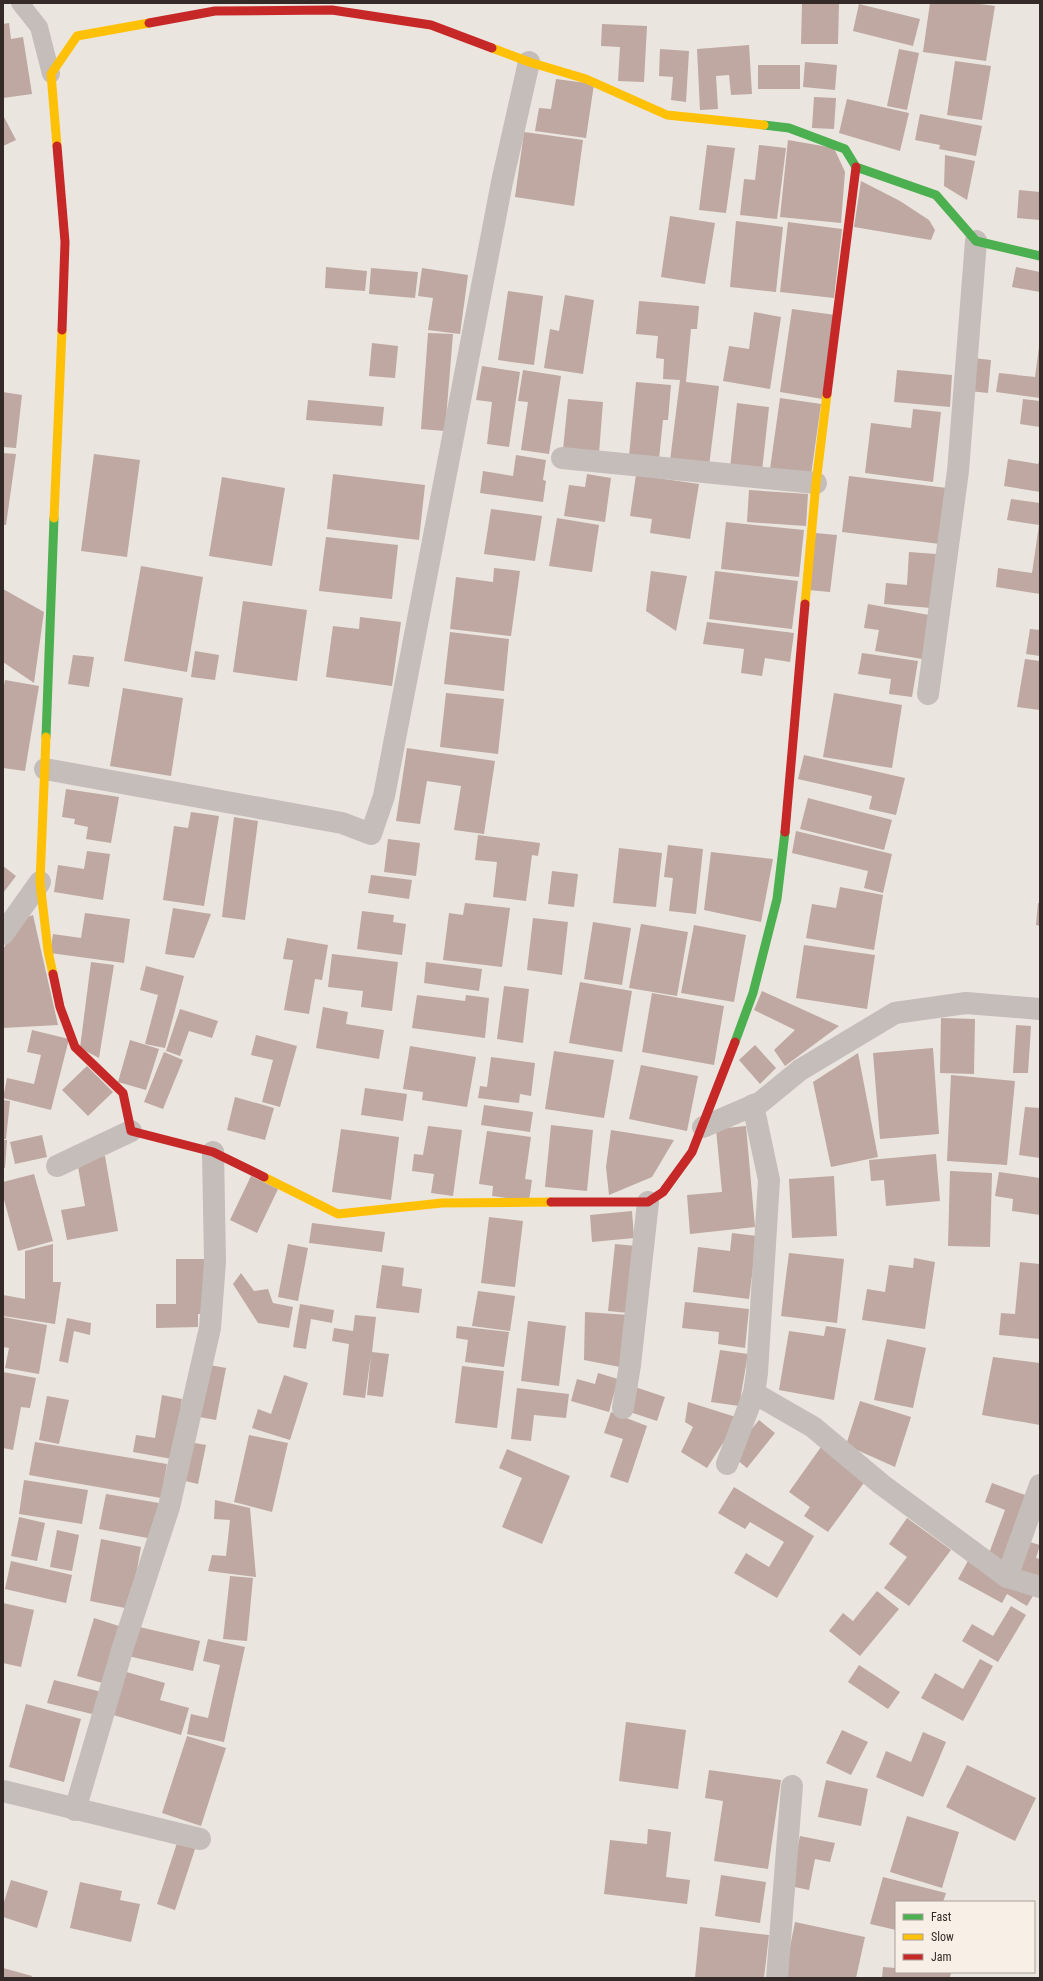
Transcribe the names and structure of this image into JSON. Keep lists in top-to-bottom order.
{
  "legend": ["Fast", "Slow", "Jam"]
}
